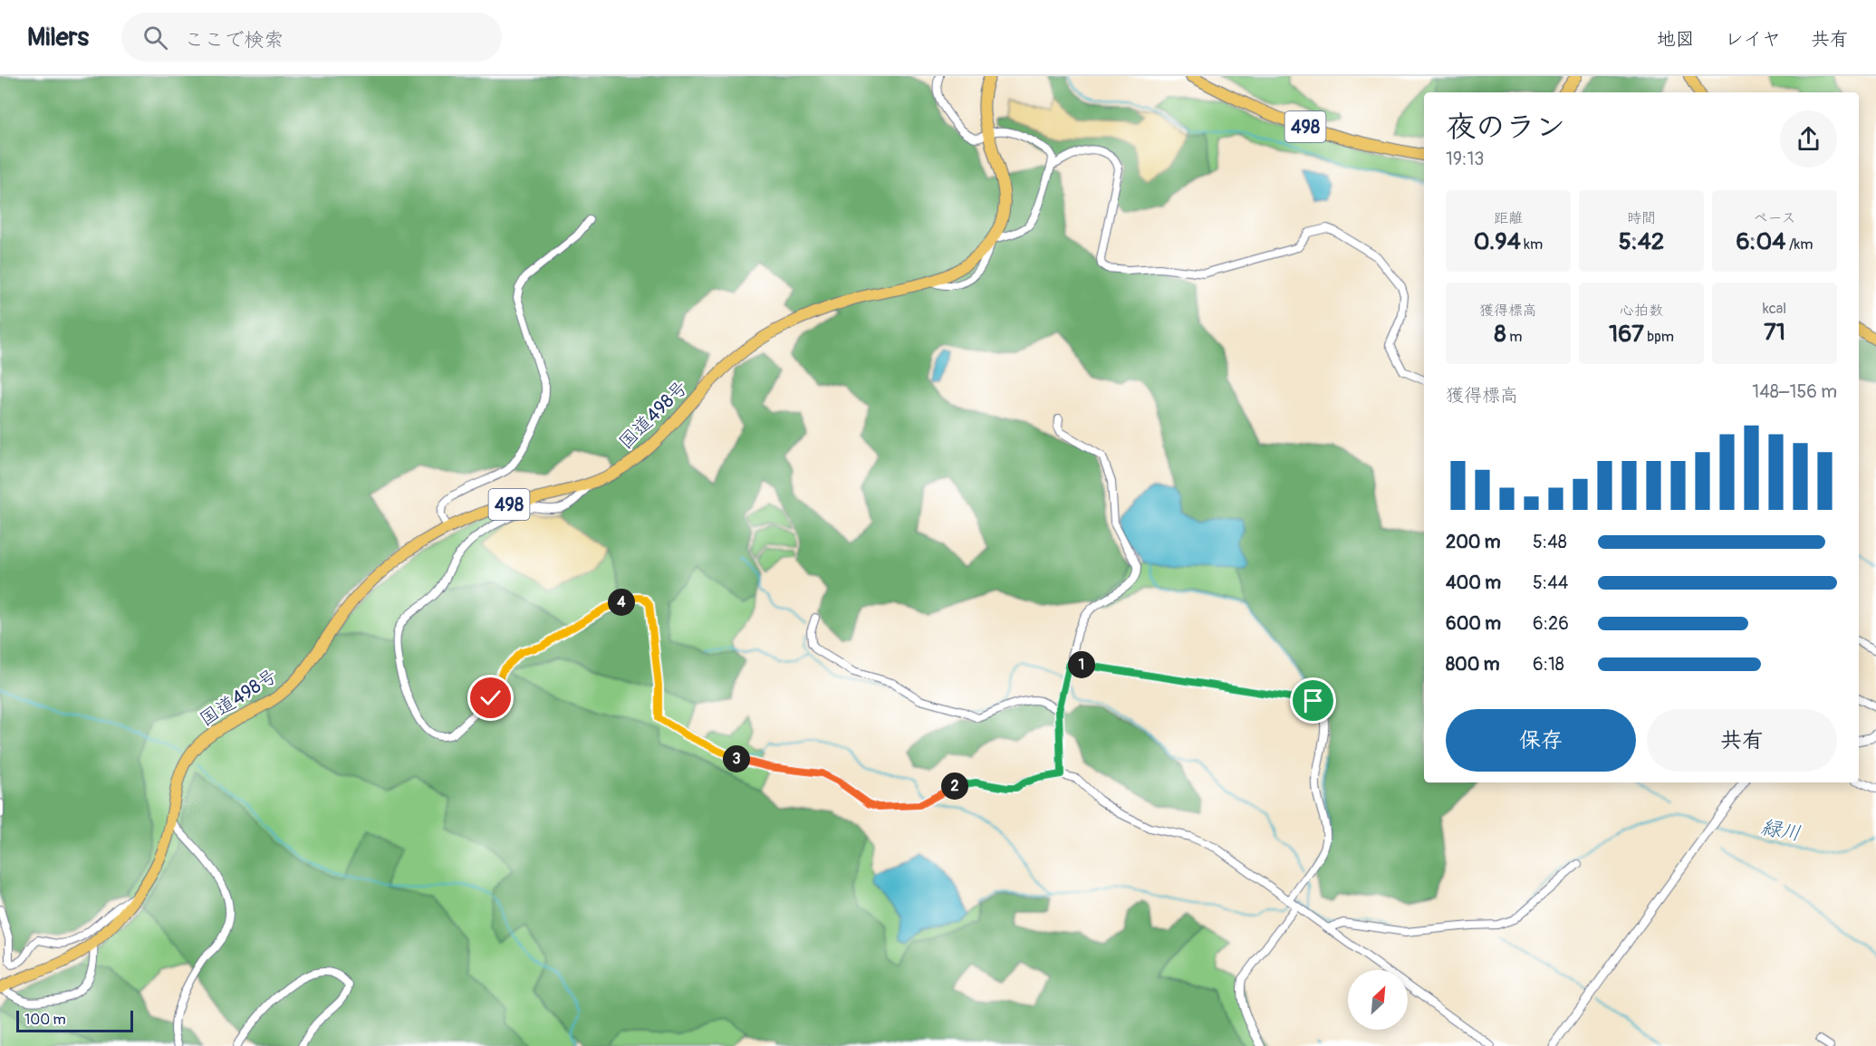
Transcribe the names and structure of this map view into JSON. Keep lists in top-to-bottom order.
{
  "streets": {
    "highway": ["498", "国道498号"]
  },
  "water": ["緑川"],
  "scale_bar": "100 m",
  "north": "top right",
  "page": {
    "header": "Milers",
    "search": "ここで検索",
    "nav": ["地図", "レイヤ", "共有"],
    "heading": ["夜のラン", "19:13"],
    "stats": [
      ["距離", "0.94 km"],
      ["時間", "5:42"],
      ["ペース", "6:04 /km"],
      ["獲得標高", "8 m"],
      ["心拍数", "167 bpm"],
      ["kcal", "71"]
    ],
    "chart": ["獲得標高", "148–156 m"],
    "list": [
      {
        "name": "200 m",
        "note": "5:48"
      },
      {
        "name": "400 m",
        "note": "5:44"
      },
      {
        "name": "600 m",
        "note": "6:26"
      },
      {
        "name": "800 m",
        "note": "6:18"
      }
    ],
    "pins": [
      "4",
      "1",
      "3",
      "2"
    ],
    "buttons": ["保存", "共有"],
    "scale": "100 m"
  }
}
